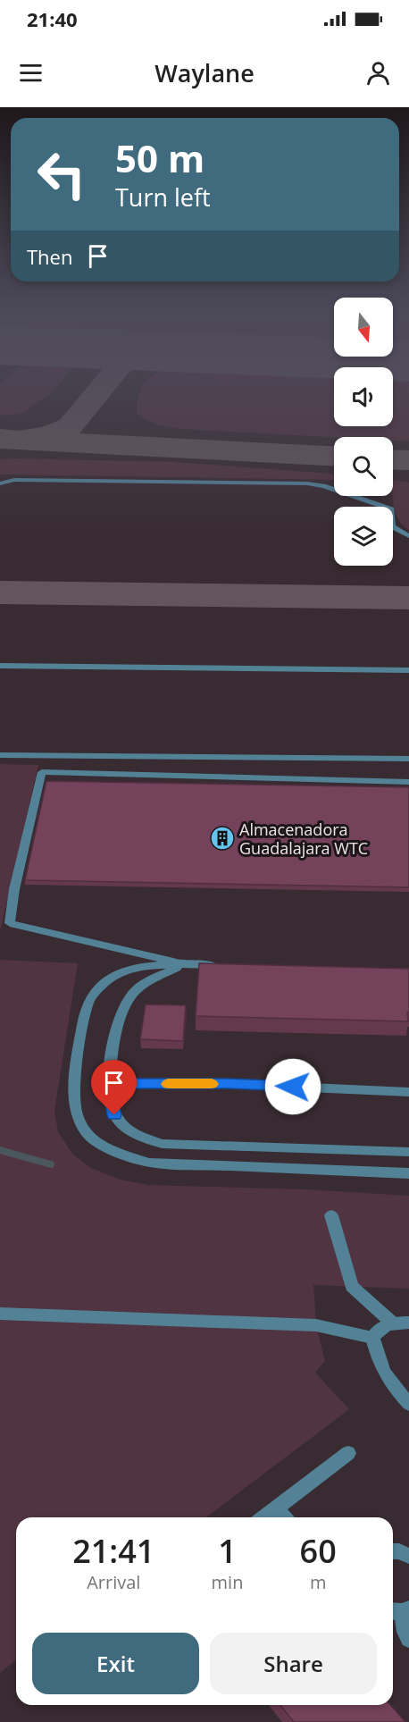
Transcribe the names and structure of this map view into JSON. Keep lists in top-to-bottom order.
{
  "places": {
    "building": ["Almacenadora Guadalajara WTC"]
  },
  "north": "bottom",
  "page": {
    "status": "21:40",
    "header": "Waylane",
    "turn": ["50 m", "Turn left"],
    "then": "Then",
    "eta": [
      "21:41",
      "Arrival",
      "1",
      "min",
      "60",
      "m"
    ],
    "buttons": ["Exit", "Share"]
  }
}
